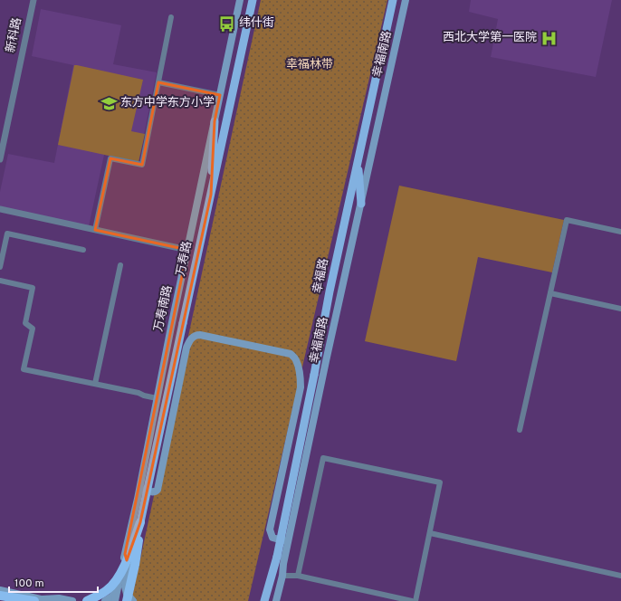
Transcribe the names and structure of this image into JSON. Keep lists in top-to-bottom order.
{
  "streets": {
    "main road": [
      "幸福南路",
      "万寿路",
      "幸福路",
      "万寿南路"
    ],
    "street": ["新科路"]
  },
  "parks": ["幸福林带"],
  "places": {
    "bus stop": ["纬什街"],
    "hospital": ["西北大学第一医院"],
    "school or university": ["东方中学·东方小学"]
  },
  "scale_bar": "100 m"
}
